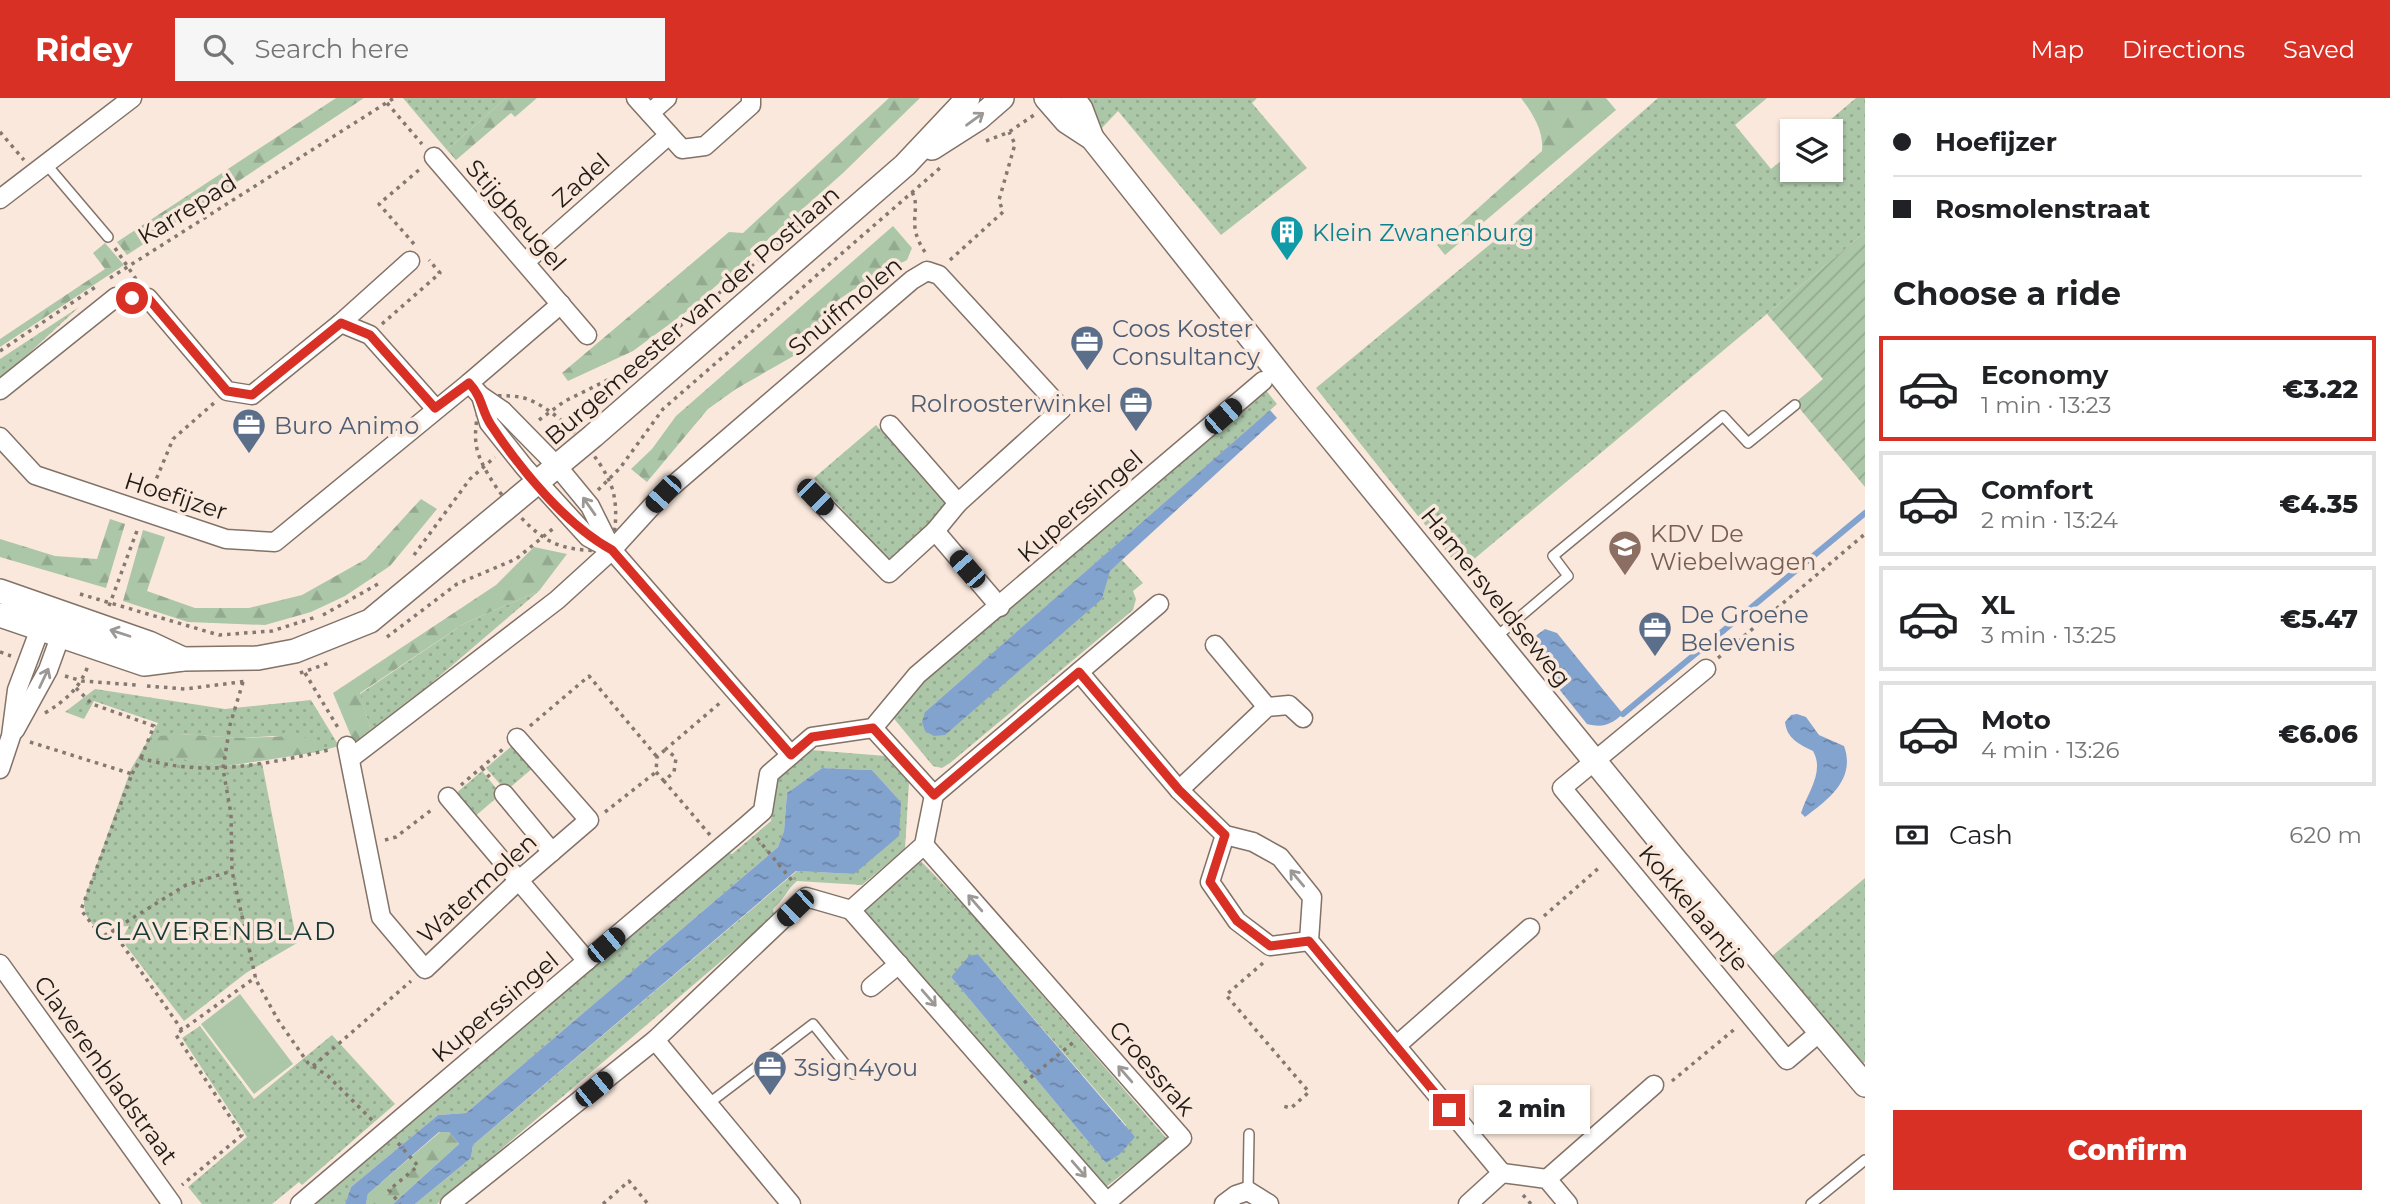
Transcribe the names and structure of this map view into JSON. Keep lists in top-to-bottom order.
{
  "streets": {
    "street": [
      "Zadel",
      "Stijgbeugel",
      "Snuifmolen",
      "Burgemeester van der Postlaan",
      "Hoefijzer",
      "Kuperssingel",
      "Hamersveldseweg",
      "Watermolen",
      "Kokkelaantje",
      "Croessrak",
      "Claverenbladstraat"
    ],
    "path": ["Karrepad"]
  },
  "crossings": [
    ["Zadel", "Stijgbeugel"],
    ["Stijgbeugel", "Hoefijzer"],
    ["Hamersveldseweg", "Kokkelaantje"]
  ],
  "districts": ["CLAVERENBLAD"],
  "places": {
    "building": ["Klein Zwanenburg"],
    "office": [
      "Coos Koster Consultancy",
      "Rolroosterwinkel",
      "Buro Animo",
      "De Groene Belevenis",
      "3sign4you"
    ],
    "school or university": ["KDV De Wiebelwagen"]
  },
  "page": {
    "header": "Ridey",
    "search": "Search here",
    "nav": ["Map", "Directions", "Saved"],
    "banner": ["Hoefijzer", "Rosmolenstraat"],
    "heading": "Choose a ride",
    "list": [
      {
        "name": "Economy",
        "note": "1 min · 13:23",
        "value": "€3.22"
      },
      {
        "name": "Comfort",
        "note": "2 min · 13:24",
        "value": "€4.35"
      },
      {
        "name": "XL",
        "note": "3 min · 13:25",
        "value": "€5.47"
      },
      {
        "name": "Moto",
        "note": "4 min · 13:26",
        "value": "€6.06"
      }
    ],
    "pay": ["Cash", "620 m"],
    "bubble": "2 min",
    "buttons": "Confirm"
  }
}
